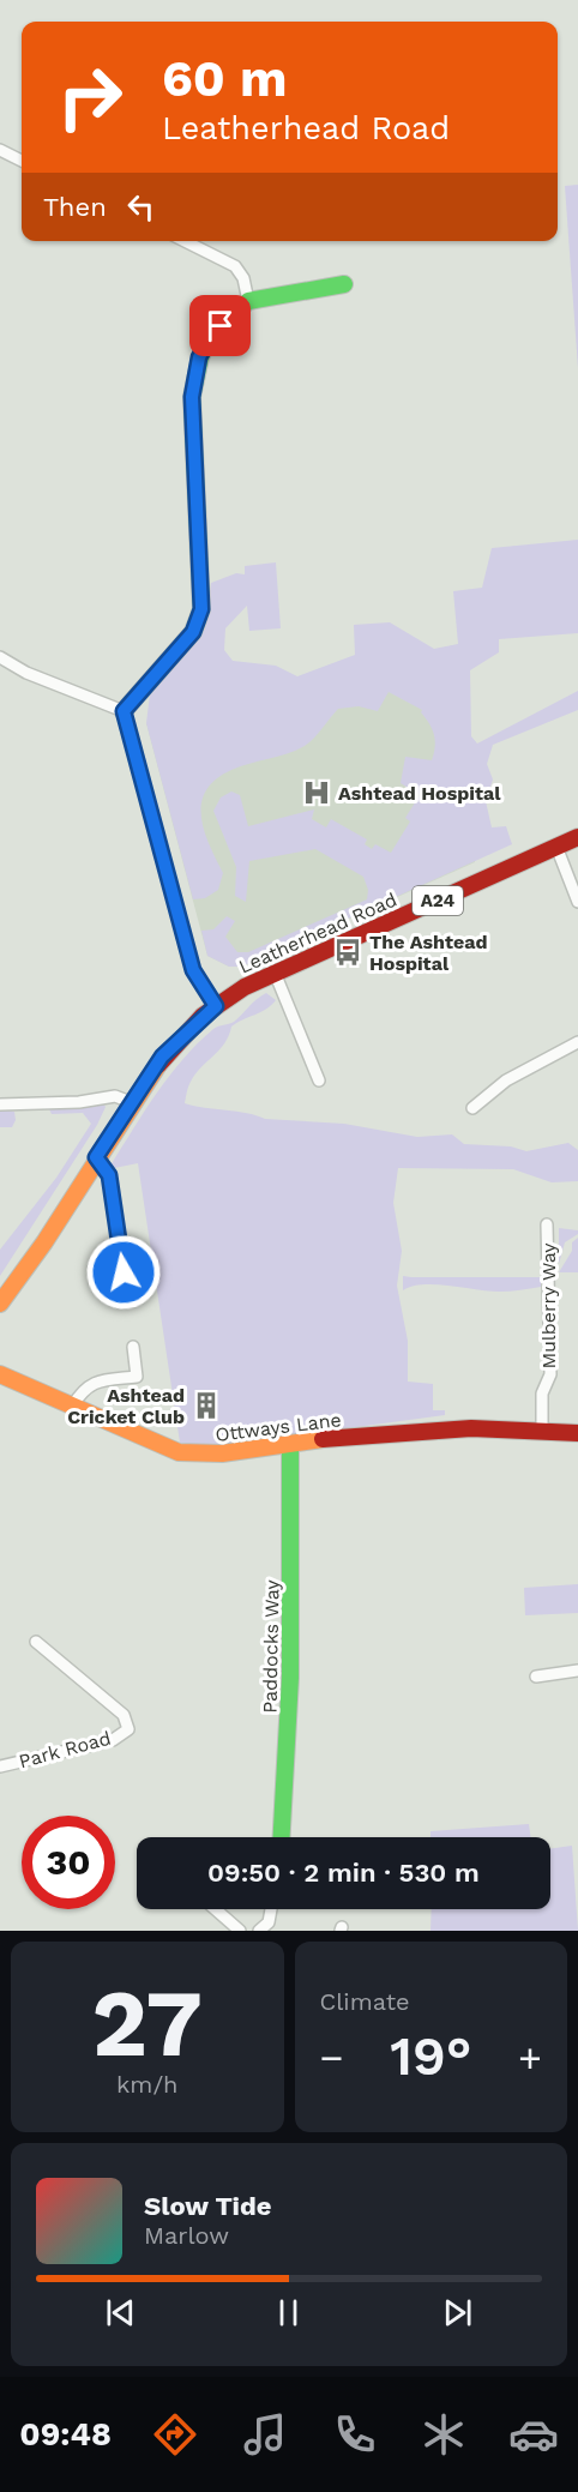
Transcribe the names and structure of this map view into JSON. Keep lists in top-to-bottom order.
{
  "streets": {
    "main road": [
      "A24",
      "Leatherhead Road",
      "Ottways Lane",
      "Paddocks Way"
    ],
    "street": ["Mulberry Way", "Park Road"]
  },
  "crossings": [
    ["Mulberry Way", "Ottways Lane"],
    ["Ottways Lane", "Paddocks Way"]
  ],
  "places": {
    "hospital": ["Ashtead Hospital"],
    "bus stop": ["The Ashtead Hospital"],
    "building": ["Ashtead Cricket Club"]
  },
  "page": {
    "turn": ["60 m", "Leatherhead Road"],
    "then": "Then",
    "limit": "30",
    "trip": "09:50 · 2 min · 530 m",
    "tile": [
      ["27", "km/h"],
      "Climate"
    ],
    "heat": ["−", "19°", "+"],
    "song": ["Slow Tide", "Marlow"],
    "tabs": "09:48"
  }
}
